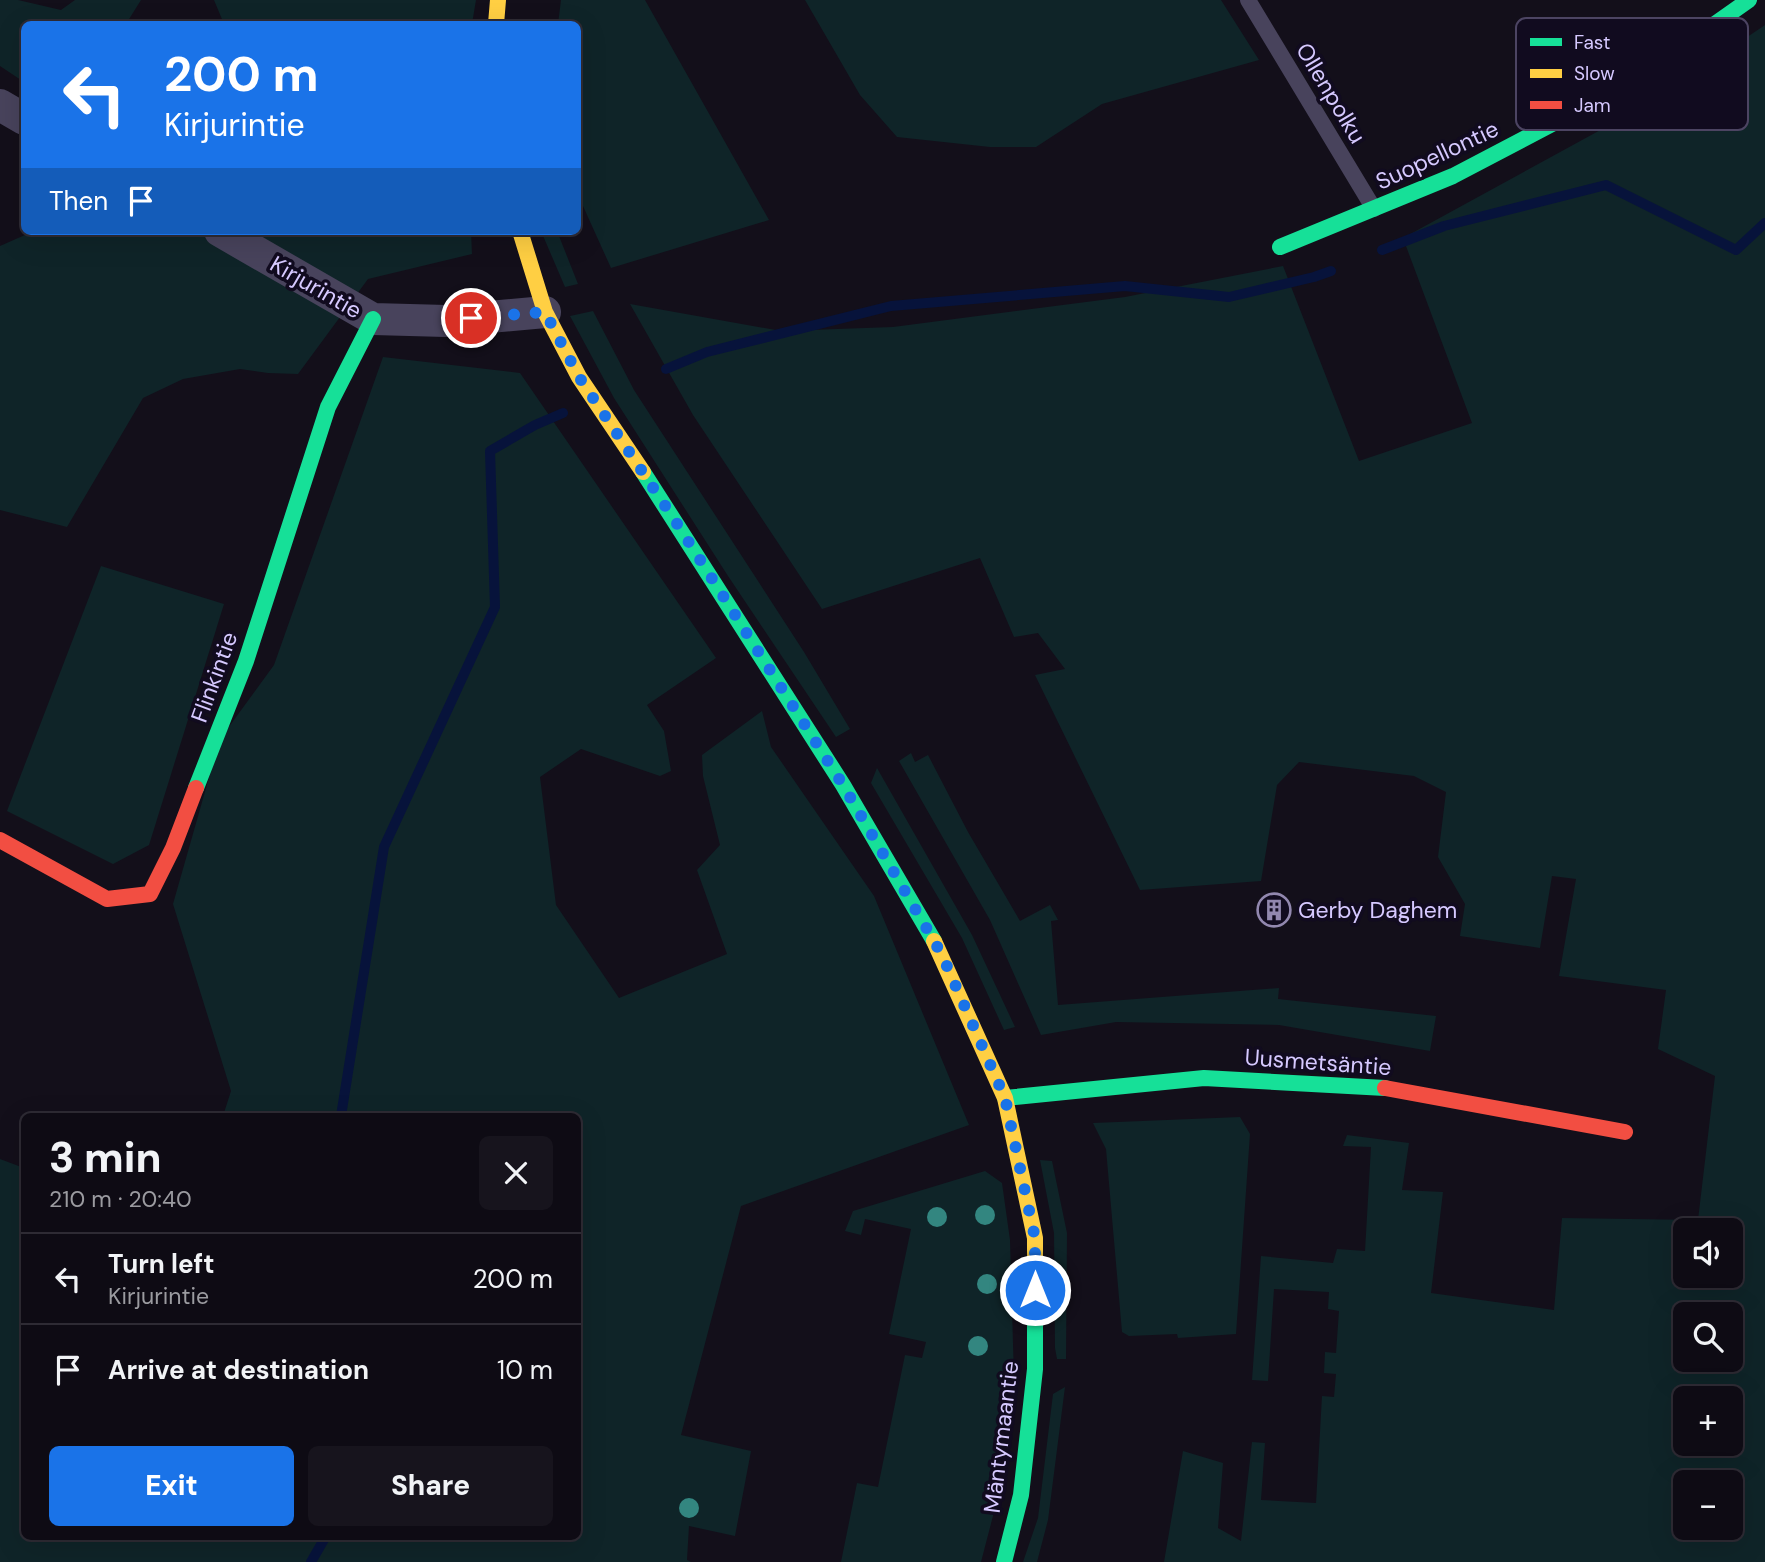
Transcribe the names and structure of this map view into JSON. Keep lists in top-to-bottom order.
{
  "streets": {
    "street": [
      "Suopellontie",
      "Kirjurintie",
      "Flinkintie",
      "Uusmetsäntie",
      "Mäntymaantie"
    ],
    "lane": ["Ollenpolku"]
  },
  "crossings": [
    ["Ollenpolku", "Suopellontie"],
    ["Kirjurintie", "Flinkintie"],
    ["Kirjurintie", "Mäntymaantie"],
    ["Uusmetsäntie", "Mäntymaantie"]
  ],
  "places": {
    "building": ["Gerby Daghem"]
  },
  "legend": ["Fast", "Slow", "Jam"],
  "page": {
    "turn": ["200 m", "Kirjurintie"],
    "then": "Then",
    "heading": ["3 min", "210 m · 20:40"],
    "map_buttons": ["+", "−"],
    "list": [
      {
        "name": "Turn left",
        "note": "Kirjurintie",
        "value": "200 m"
      },
      {
        "name": "Arrive at destination",
        "value": "10 m"
      }
    ],
    "buttons": ["Exit", "Share"]
  }
}
